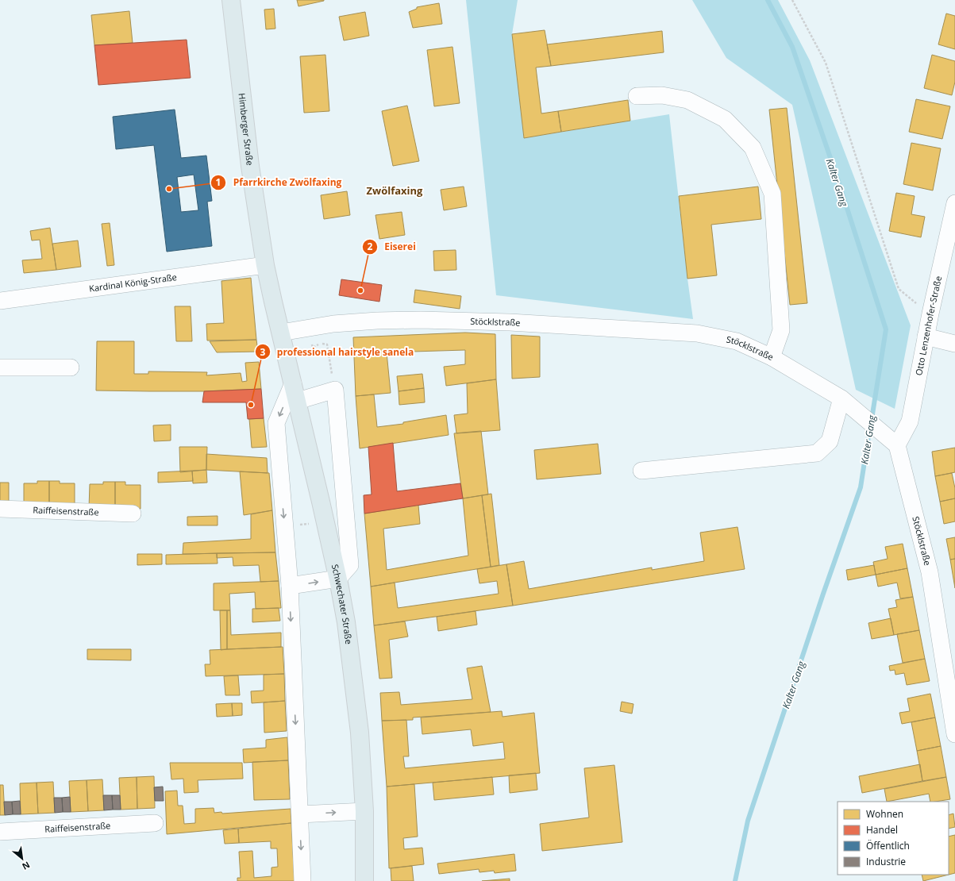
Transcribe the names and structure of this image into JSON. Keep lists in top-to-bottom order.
{
  "streets": {
    "main road": ["Himberger Straße", "Schwechater Straße"],
    "street": [
      "Kardinal König-Straße",
      "Stöcklstraße",
      "Otto Lenzenhofer-Straße",
      "Raiffeisenstraße"
    ]
  },
  "crossings": [
    ["Himberger Straße", "Kardinal König-Straße"],
    ["Himberger Straße", "Stöcklstraße"],
    ["Himberger Straße", "Schwechater Straße"],
    ["Stöcklstraße", "Otto Lenzenhofer-Straße"],
    ["Stöcklstraße", "Schwechater Straße"]
  ],
  "districts": ["Zwölfaxing"],
  "water": ["Kalter Gang"],
  "places": ["Pfarrkirche Zwölfaxing", "Eiserei", "professional hairstyle sanela"],
  "legend": [
    "Wohnen",
    "Handel",
    "Öffentlich",
    "Industrie"
  ],
  "north": "bottom right"
}
